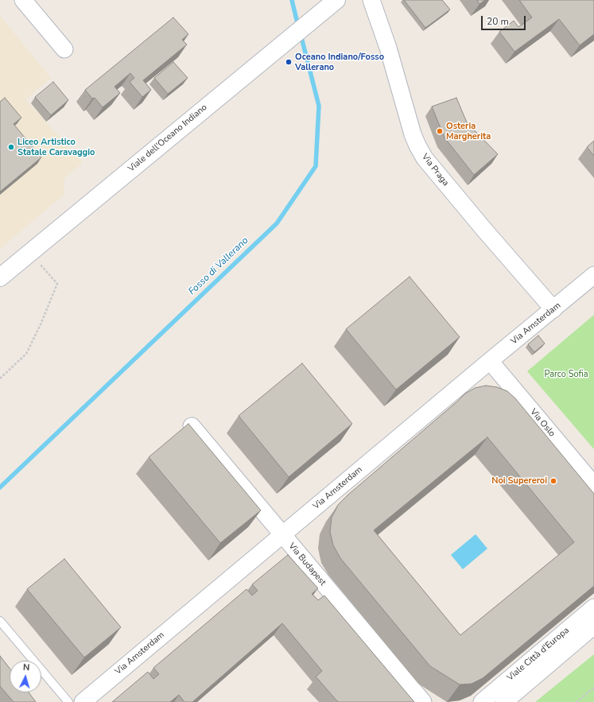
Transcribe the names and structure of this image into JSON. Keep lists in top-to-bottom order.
{
  "streets": {
    "street": [
      "Viale dell'Oceano Indiano",
      "Via Praga",
      "Via Amsterdam",
      "Via Oslo",
      "Via Budapest",
      "Viale Città d'Europa"
    ]
  },
  "crossings": [
    ["Via Praga", "Via Amsterdam"],
    ["Via Amsterdam", "Via Oslo"],
    ["Via Amsterdam", "Via Budapest"]
  ],
  "water": ["Fosso di Vallerano"],
  "parks": ["Parco Sofia"],
  "places": [
    "Oceano Indiano/Fosso Vallerano",
    "Osteria Margherita",
    "Liceo Artistico Statale Caravaggio",
    "Noi Supereroi"
  ],
  "scale_bar": "20 m",
  "north": "top"
}
